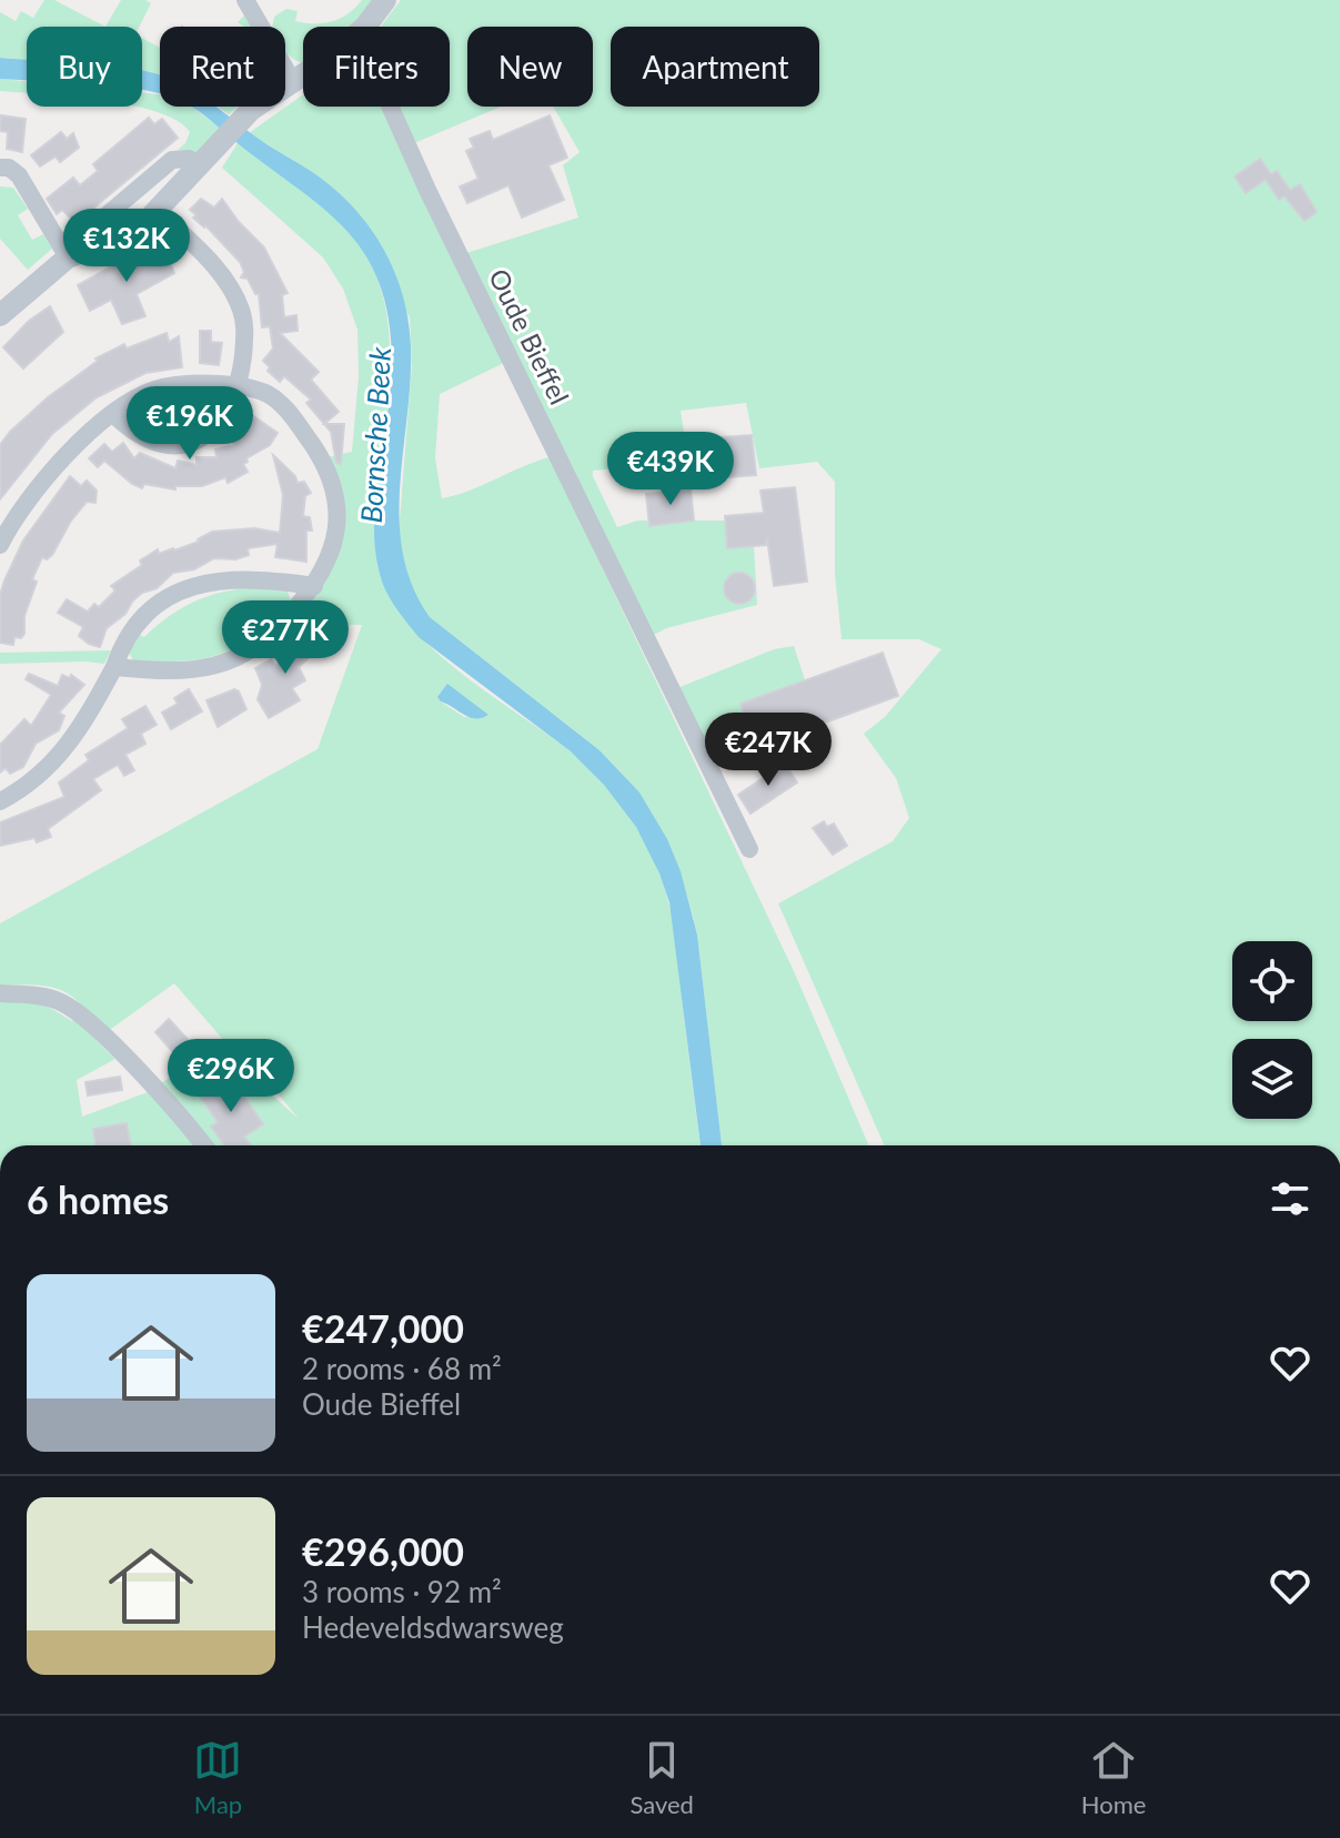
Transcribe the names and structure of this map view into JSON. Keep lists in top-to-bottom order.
{
  "streets": {
    "street": ["Oude Bieffel"]
  },
  "water": ["Bornsche Beek"],
  "page": {
    "chip": [
      "Buy",
      "Rent",
      "Filters",
      "New",
      "Apartment"
    ],
    "price": [
      "€132K",
      "€196K",
      "€439K",
      "€277K",
      "€247K",
      "€296K"
    ],
    "heading": "6 homes",
    "list": [
      {
        "name": "€247,000",
        "note": "2 rooms · 68 m² · Oude Bieffel"
      },
      {
        "name": "€296,000",
        "note": "3 rooms · 92 m² · Hedeveldsdwarsweg"
      }
    ],
    "tabs": ["Map", "Saved", "Home"]
  }
}
